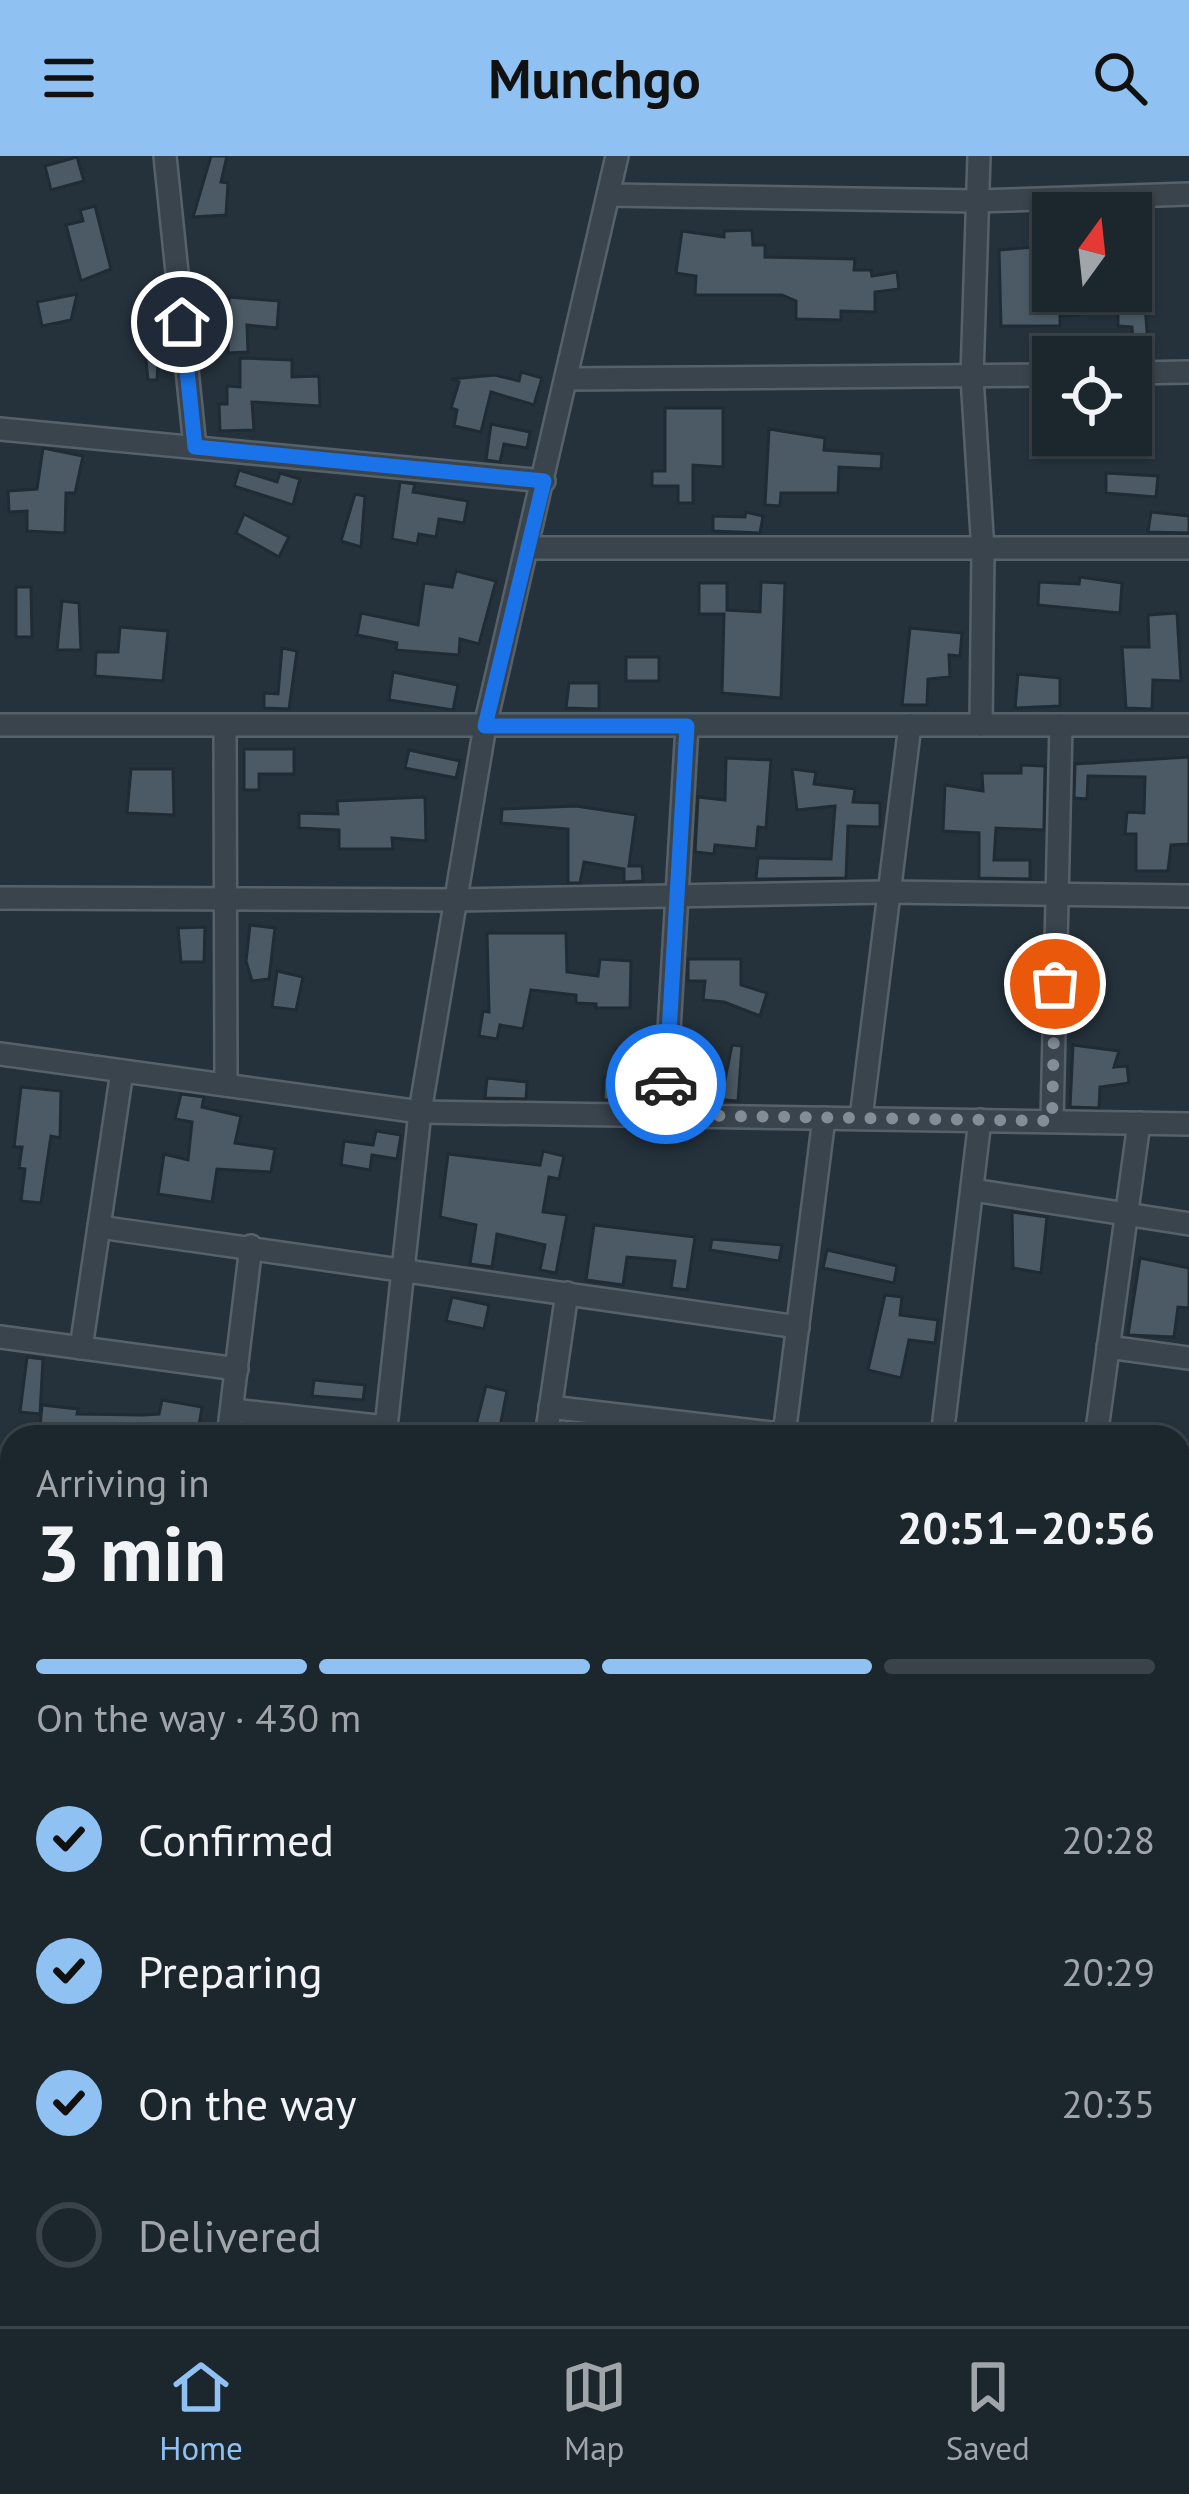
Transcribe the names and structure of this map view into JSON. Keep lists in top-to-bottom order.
{
  "north": "top",
  "page": {
    "header": "Munchgo",
    "heading": ["3 min", "Arriving in", "20:51–20:56"],
    "bar": "On the way · 430 m",
    "list": [
      ["Confirmed", "20:28"],
      ["Preparing", "20:29"],
      ["On the way", "20:35"],
      "Delivered"
    ],
    "tabs": ["Home", "Map", "Saved"]
  }
}
